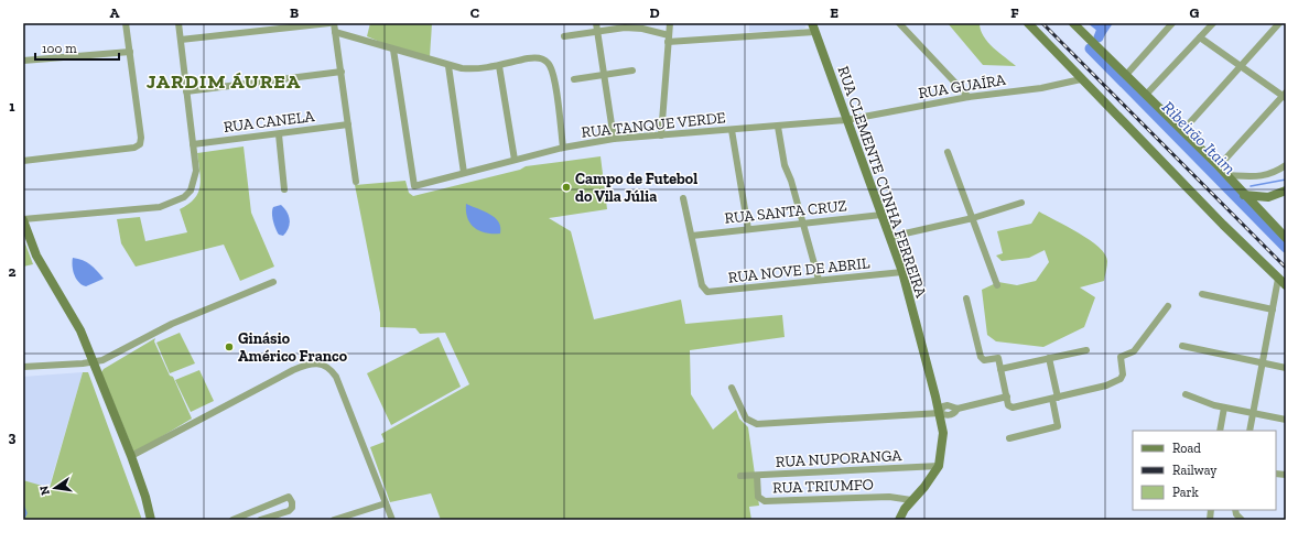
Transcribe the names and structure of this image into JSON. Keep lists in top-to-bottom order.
{
  "streets": {
    "street": [
      "RUA GUAÍRA",
      "RUA CANELA",
      "RUA TANQUE VERDE",
      "RUA CLEMENTE CUNHA FERREIRA",
      "RUA SANTA CRUZ",
      "RUA NOVE DE ABRIL",
      "RUA NUPORANGA",
      "RUA TRIUMFO"
    ]
  },
  "crossings": [
    ["RUA GUAÍRA", "RUA TANQUE VERDE"],
    ["RUA GUAÍRA", "RUA CLEMENTE CUNHA FERREIRA"],
    ["RUA TANQUE VERDE", "RUA CLEMENTE CUNHA FERREIRA"],
    ["RUA CLEMENTE CUNHA FERREIRA", "RUA SANTA CRUZ"],
    ["RUA CLEMENTE CUNHA FERREIRA", "RUA NOVE DE ABRIL"],
    ["RUA CLEMENTE CUNHA FERREIRA", "RUA NUPORANGA"],
    ["RUA CLEMENTE CUNHA FERREIRA", "RUA TRIUMFO"],
    ["RUA SANTA CRUZ", "RUA NOVE DE ABRIL"],
    ["RUA NUPORANGA", "RUA TRIUMFO"]
  ],
  "districts": ["JARDIM ÁUREA"],
  "water": ["Ribeirão Itaim"],
  "places": ["Campo de Futebol do Vila Júlia", "Ginásio Américo Franco"],
  "legend": ["Road", "Railway", "Park"],
  "scale_bar": "100 m",
  "north": "left",
  "grid": {
    "columns": [
      "A",
      "B",
      "C",
      "D",
      "E",
      "F",
      "G"
    ],
    "rows": ["1", "2", "3"]
  }
}
